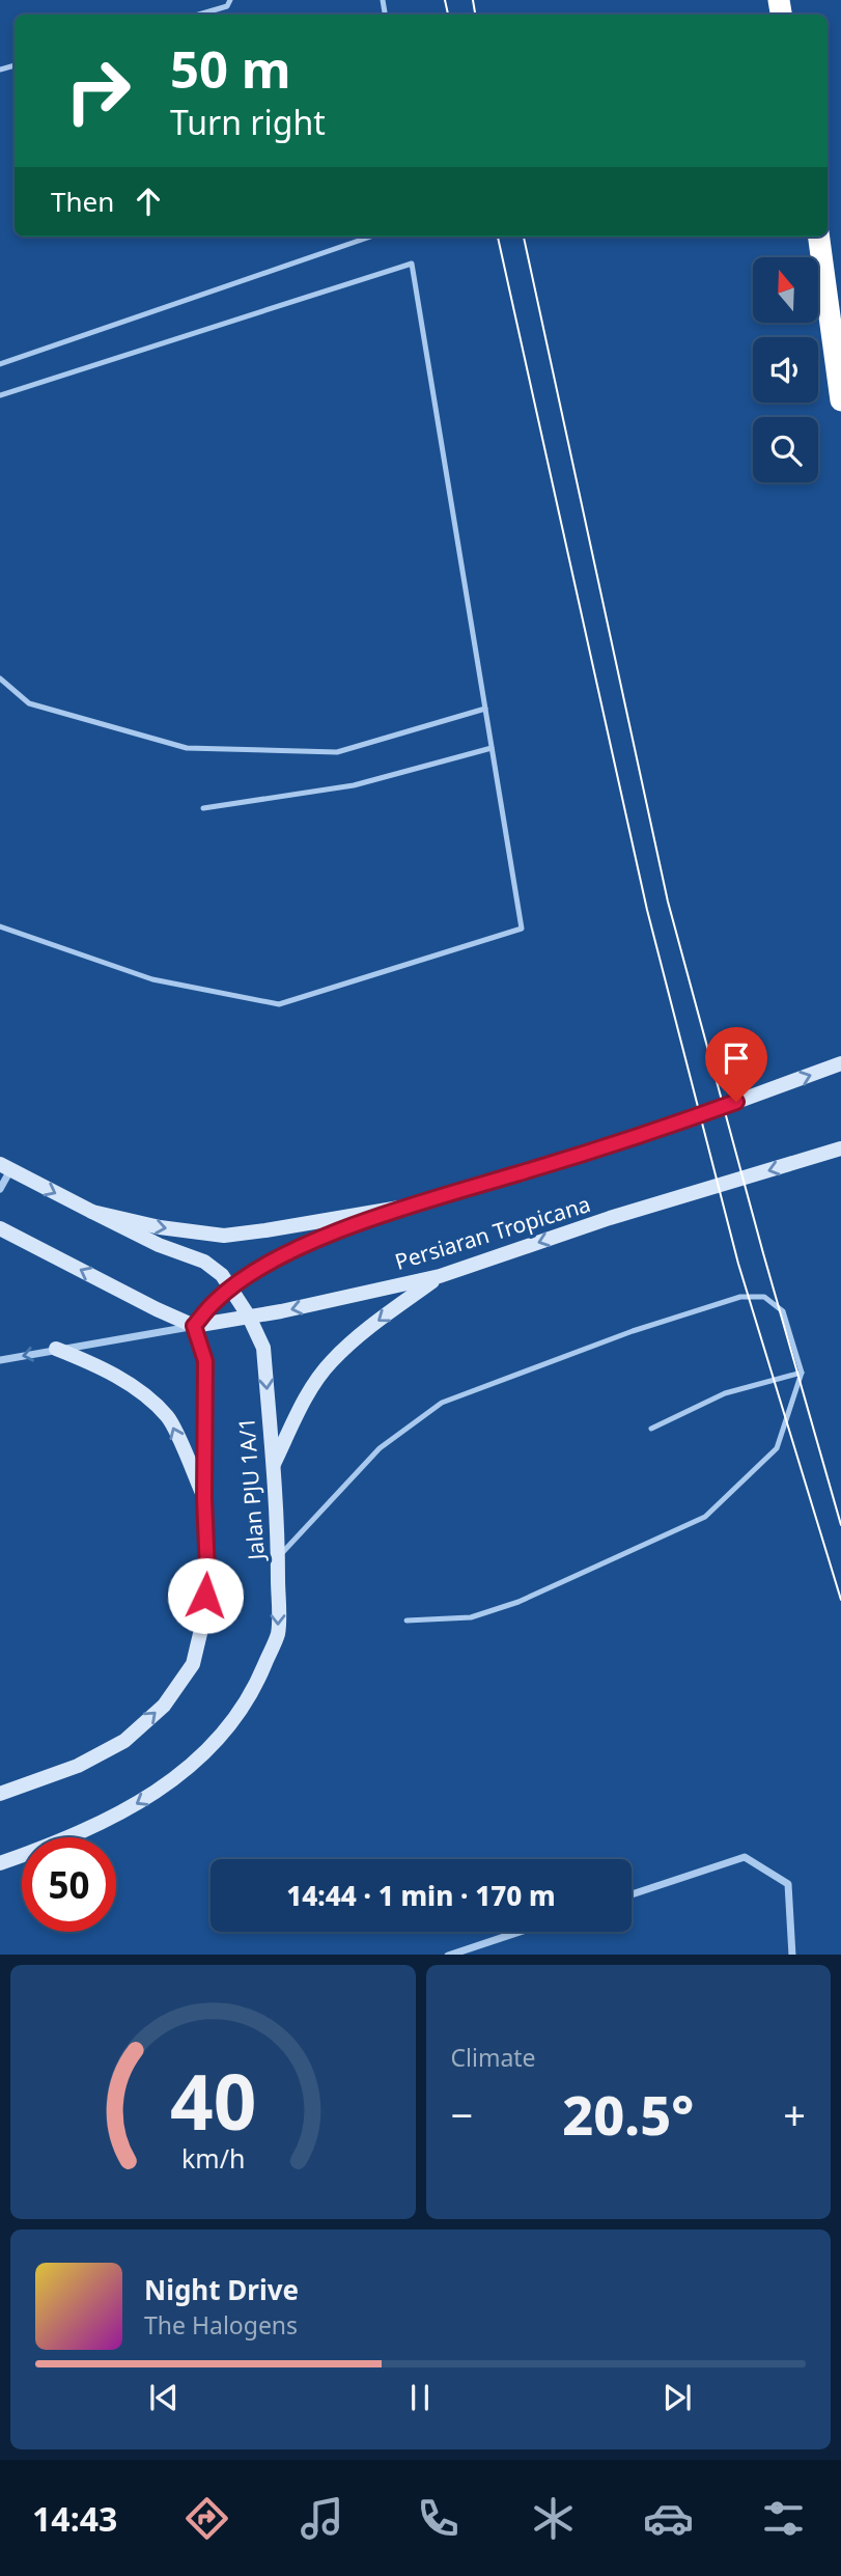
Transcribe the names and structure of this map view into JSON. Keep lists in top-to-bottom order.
{
  "streets": {
    "main road": ["Persiaran Tropicana", "Jalan PJU 1A/1"]
  },
  "crossings": [
    ["Persiaran Tropicana", "Jalan PJU 1A/1"]
  ],
  "north": "top",
  "page": {
    "turn": ["50 m", "Turn right"],
    "then": "Then",
    "limit": "50",
    "trip": "14:44 · 1 min · 170 m",
    "tile": "Climate",
    "heat": ["−", "20.5°", "+"],
    "song": ["Night Drive", "The Halogens"],
    "tabs": "14:43",
    "gauge": ["40", "km/h"]
  }
}
